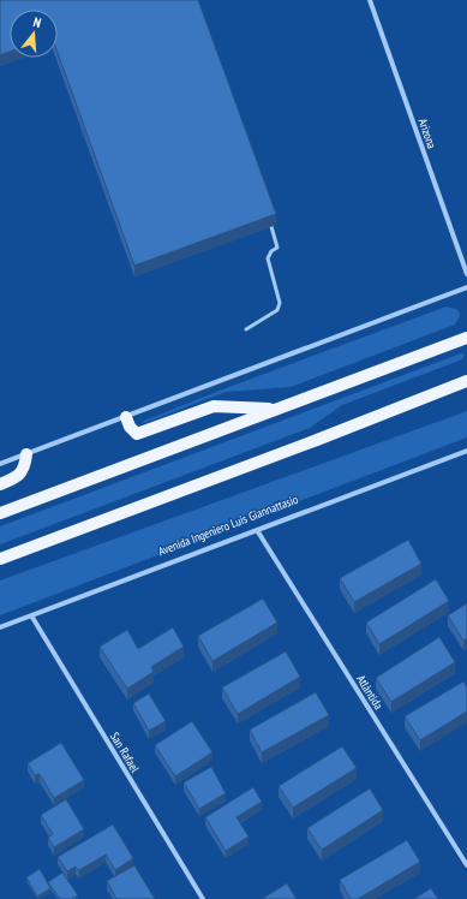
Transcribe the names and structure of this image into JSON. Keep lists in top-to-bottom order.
{
  "streets": {
    "street": [
      "Arizona",
      "Avenida Ingeniero Luis Giannattasio",
      "Atlántida",
      "San Rafael"
    ]
  },
  "crossings": [
    ["Avenida Ingeniero Luis Giannattasio", "Atlántida"],
    ["Avenida Ingeniero Luis Giannattasio", "San Rafael"]
  ],
  "north": "top"
}
